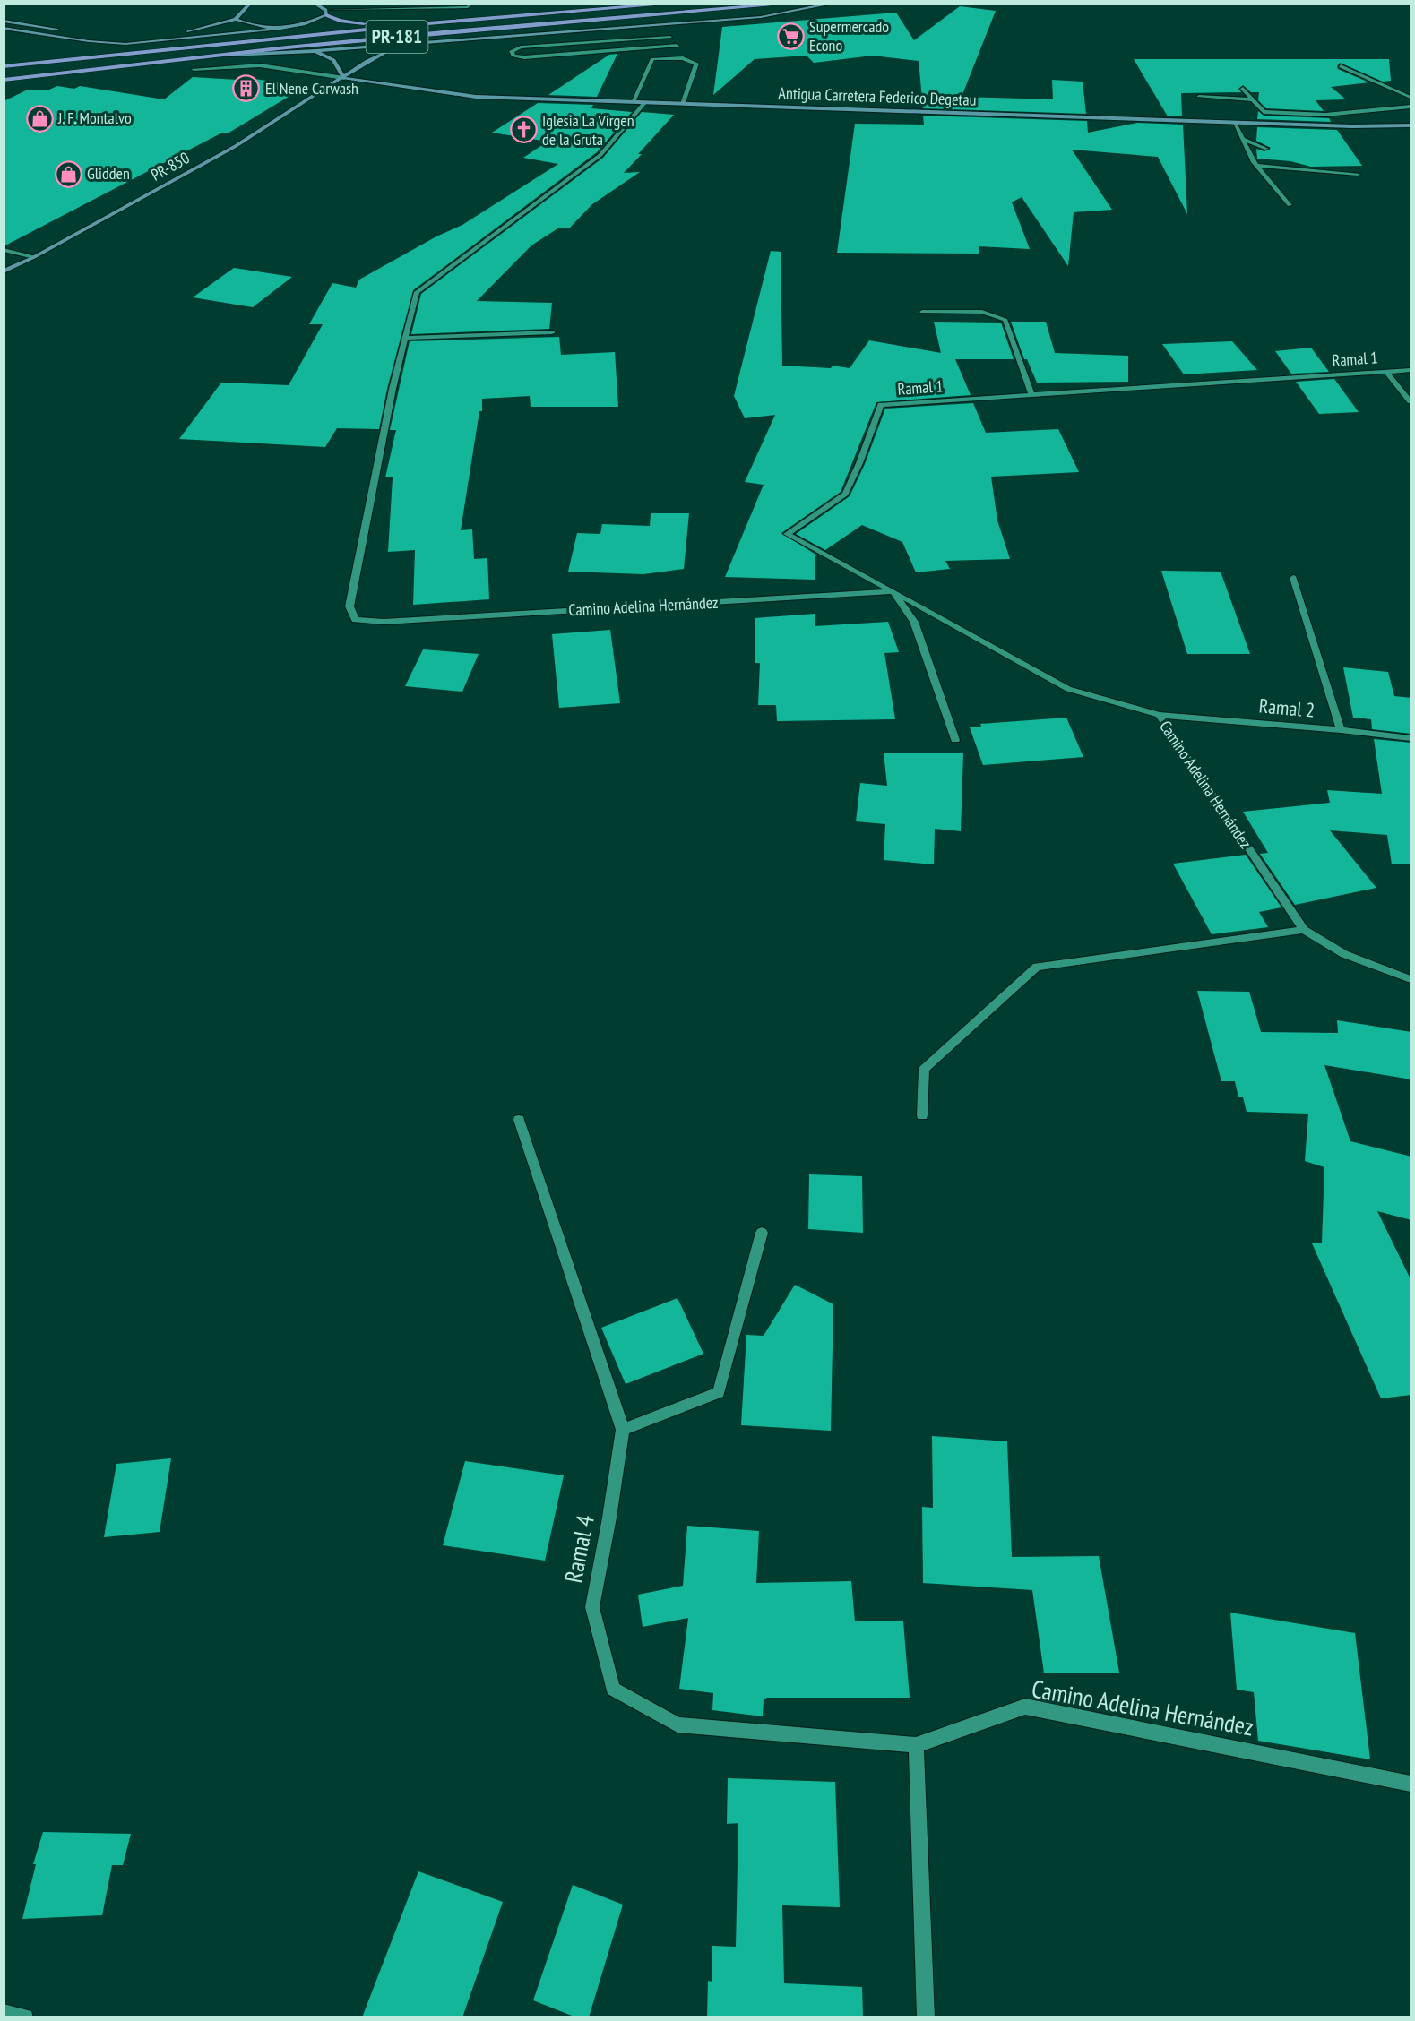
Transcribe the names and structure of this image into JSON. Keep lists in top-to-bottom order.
{
  "streets": {
    "main road": ["PR-181"],
    "street": [
      "Antigua Carretera Federico Degetau",
      "PR-850",
      "Ramal 1",
      "Camino Adelina Hernández",
      "Ramal 2",
      "Ramal 4"
    ]
  },
  "crossings": [
    ["Antigua Carretera Federico Degetau", "PR-850"],
    ["Antigua Carretera Federico Degetau", "Camino Adelina Hernández"],
    ["Ramal 1", "Camino Adelina Hernández"],
    ["Camino Adelina Hernández", "Ramal 2"],
    ["Camino Adelina Hernández", "Ramal 4"]
  ],
  "places": {
    "supermarket": ["Supermercado Econo"],
    "building": ["El Nene Carwash"],
    "shop": ["J. F. Montalvo", "Glidden"],
    "church": ["Iglesia La Virgen de la Gruta"]
  }
}
